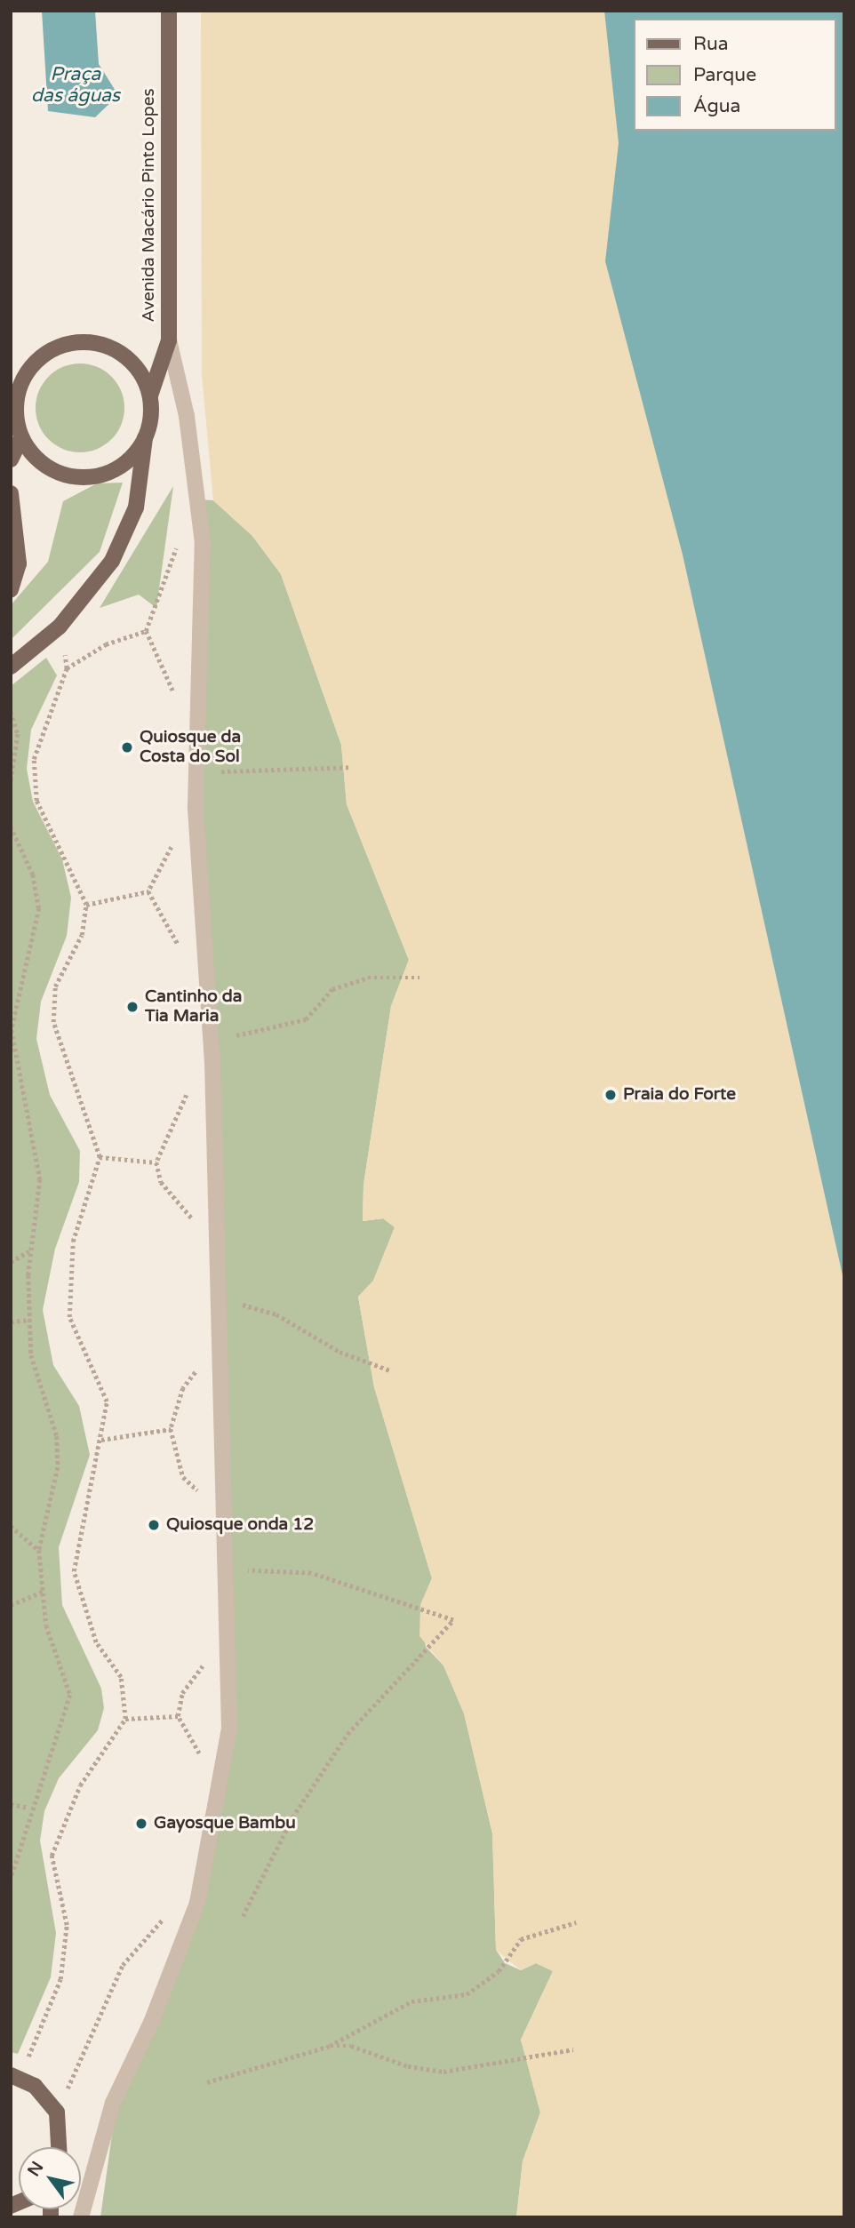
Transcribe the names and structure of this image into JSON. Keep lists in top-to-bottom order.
{
  "streets": {
    "main road": ["Avenida Macário Pinto Lopes"]
  },
  "water": ["Praça das águas"],
  "places": [
    "Quiosque da Costa do Sol",
    "Cantinho da Tia Maria",
    "Praia do Forte",
    "Quiosque onda 12",
    "Gayosque Bambu"
  ],
  "legend": ["Rua", "Parque", "Água"],
  "north": "top left"
}
